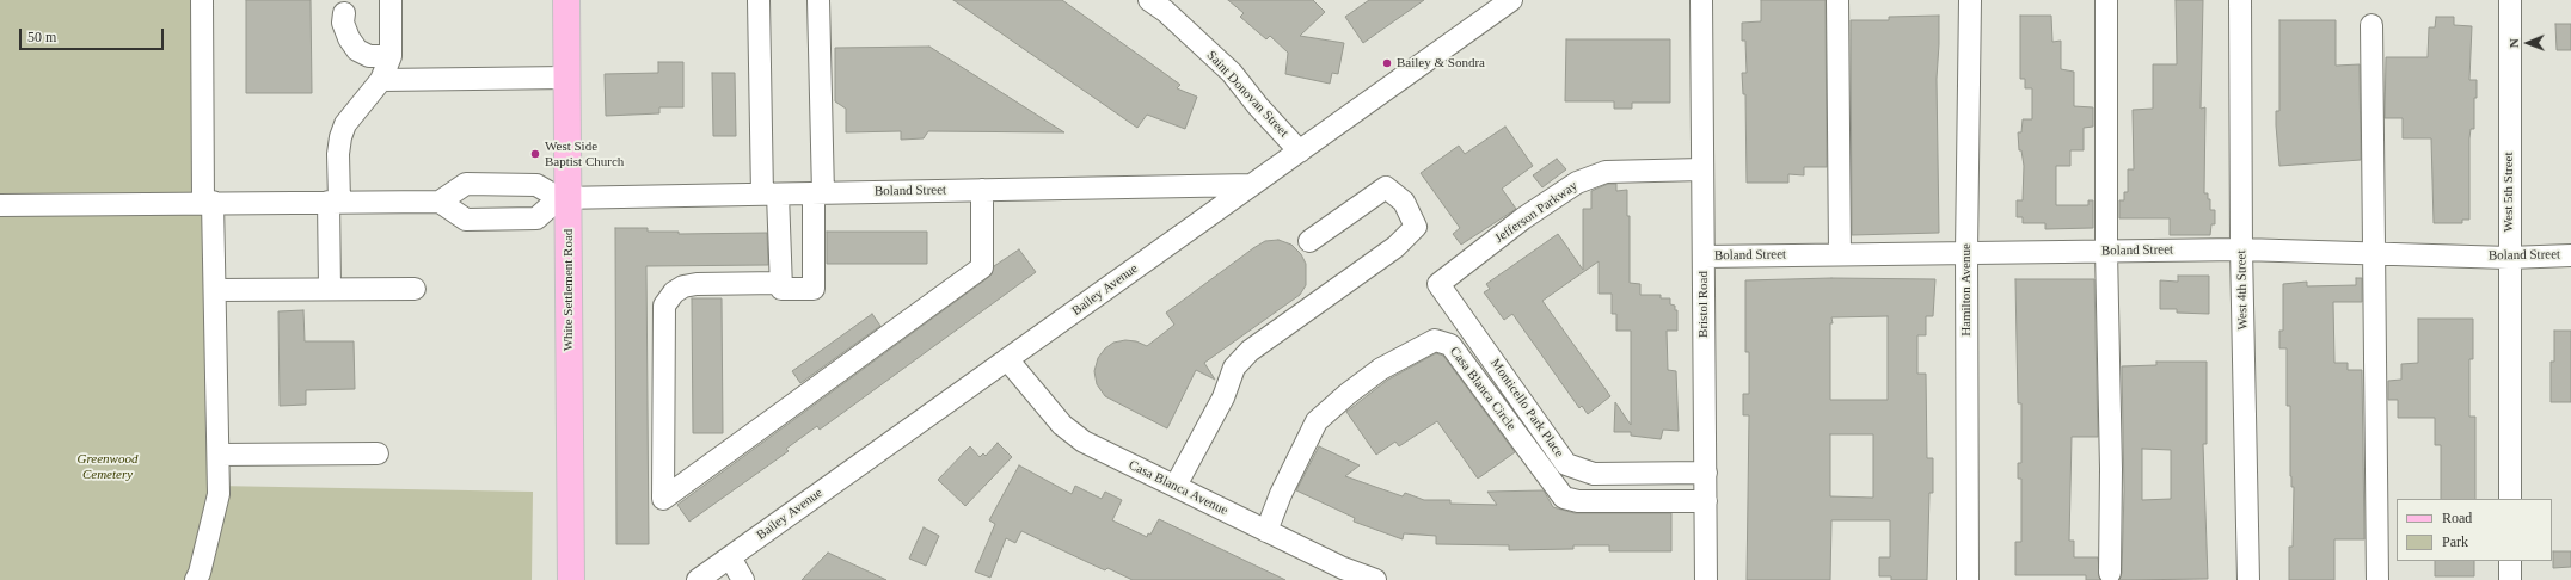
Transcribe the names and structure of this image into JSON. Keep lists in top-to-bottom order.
{
  "streets": {
    "main road": ["White Settlement Road"],
    "street": [
      "Saint Donovan Street",
      "Boland Street",
      "West 5th Street",
      "Jefferson Parkway",
      "Bailey Avenue",
      "Hamilton Avenue",
      "West 4th Street",
      "Bristol Road",
      "Casa Blanca Circle",
      "Monticello Park Place",
      "Casa Blanca Avenue"
    ]
  },
  "crossings": [
    ["Saint Donovan Street", "Bailey Avenue"],
    ["Boland Street", "West 5th Street"],
    ["Boland Street", "White Settlement Road"],
    ["Boland Street", "Bailey Avenue"],
    ["Boland Street", "Hamilton Avenue"],
    ["Boland Street", "West 4th Street"],
    ["Boland Street", "Bristol Road"],
    ["Jefferson Parkway", "Bristol Road"],
    ["Jefferson Parkway", "Monticello Park Place"],
    ["Bailey Avenue", "Casa Blanca Avenue"],
    ["Bristol Road", "Casa Blanca Circle"],
    ["Bristol Road", "Monticello Park Place"],
    ["Casa Blanca Circle", "Casa Blanca Avenue"]
  ],
  "parks": ["Greenwood Cemetery"],
  "places": ["Bailey & Sondra", "West Side Baptist Church"],
  "legend": ["Road", "Park"],
  "scale_bar": "50 m",
  "north": "left"
}
